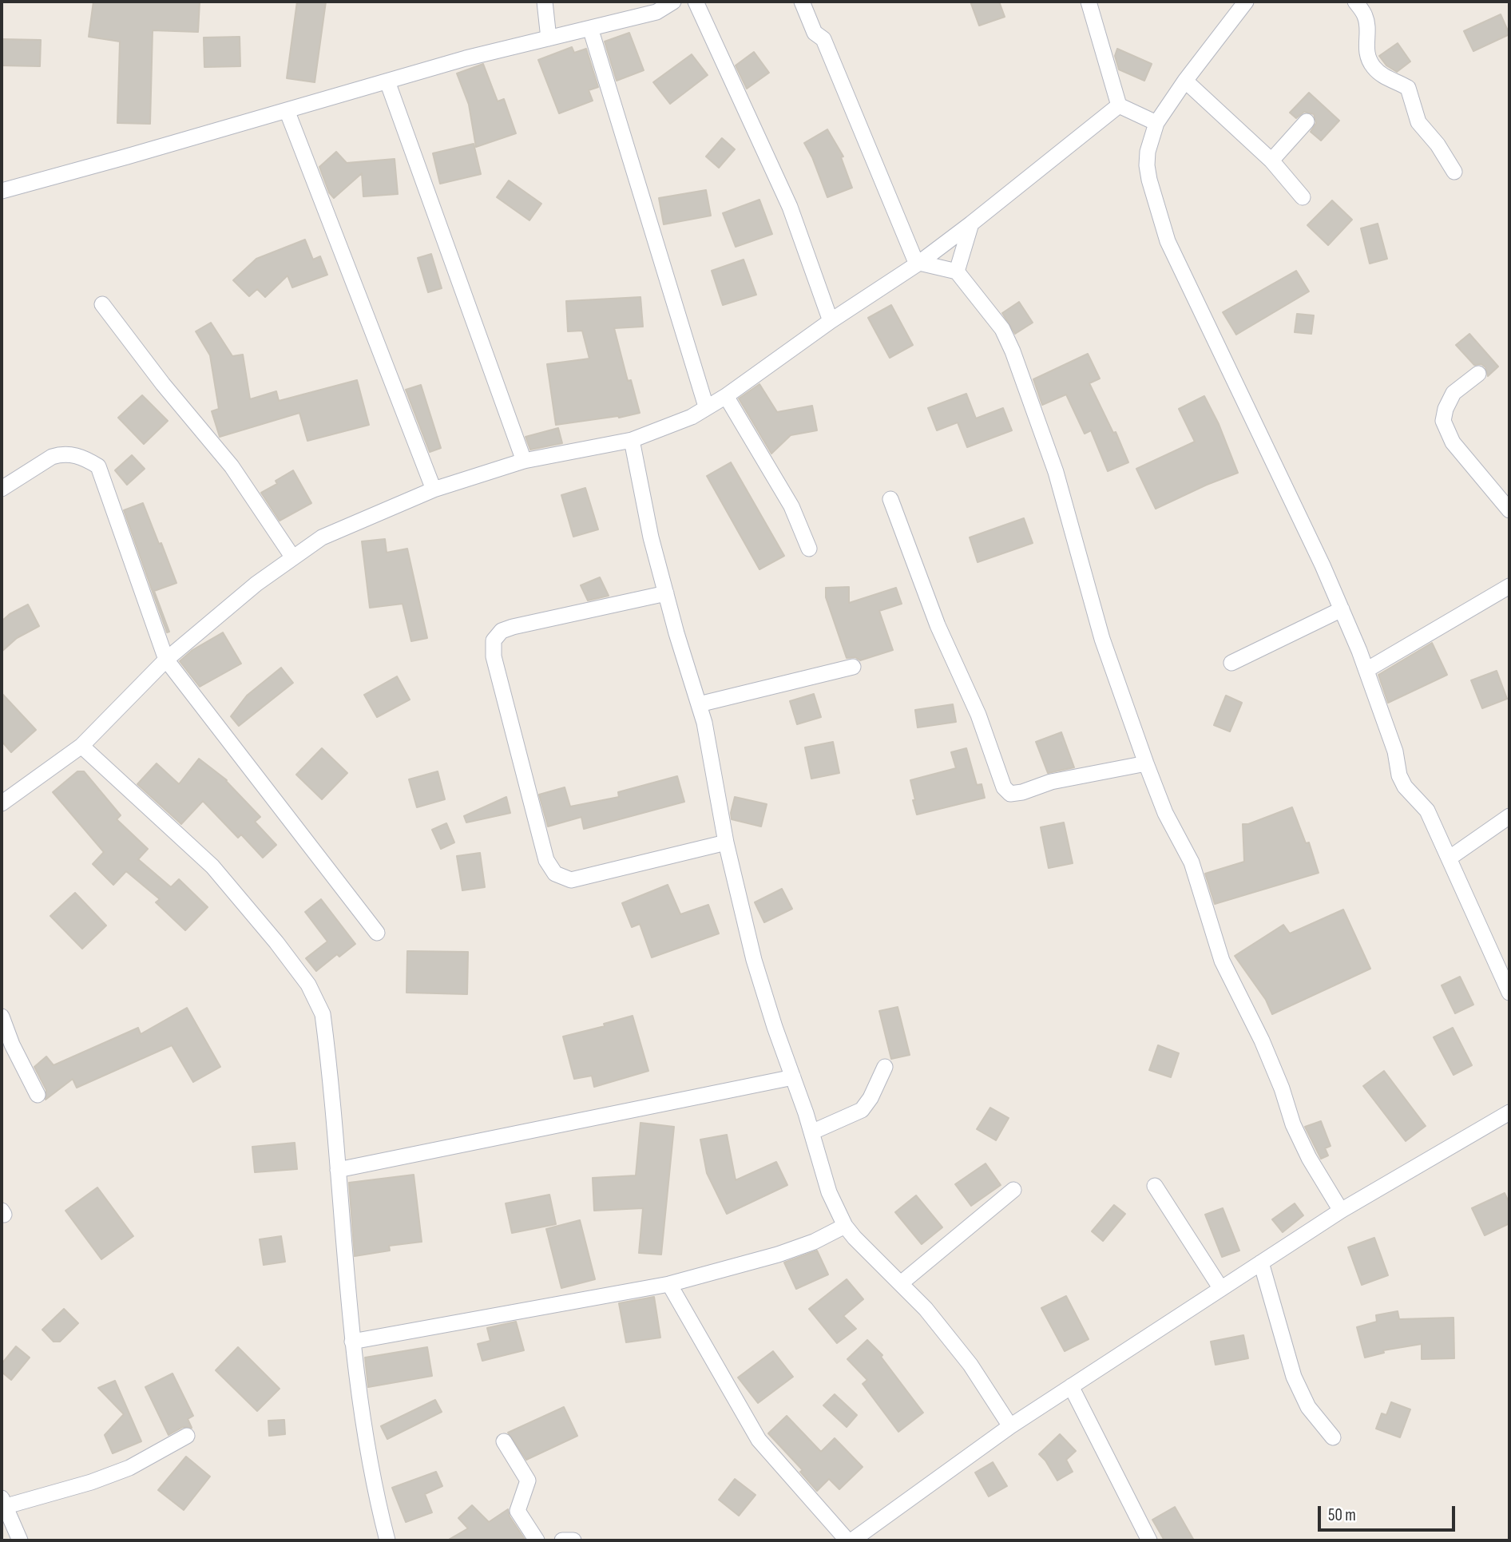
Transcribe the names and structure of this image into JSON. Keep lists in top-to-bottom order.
{
  "scale_bar": "50 m"
}
